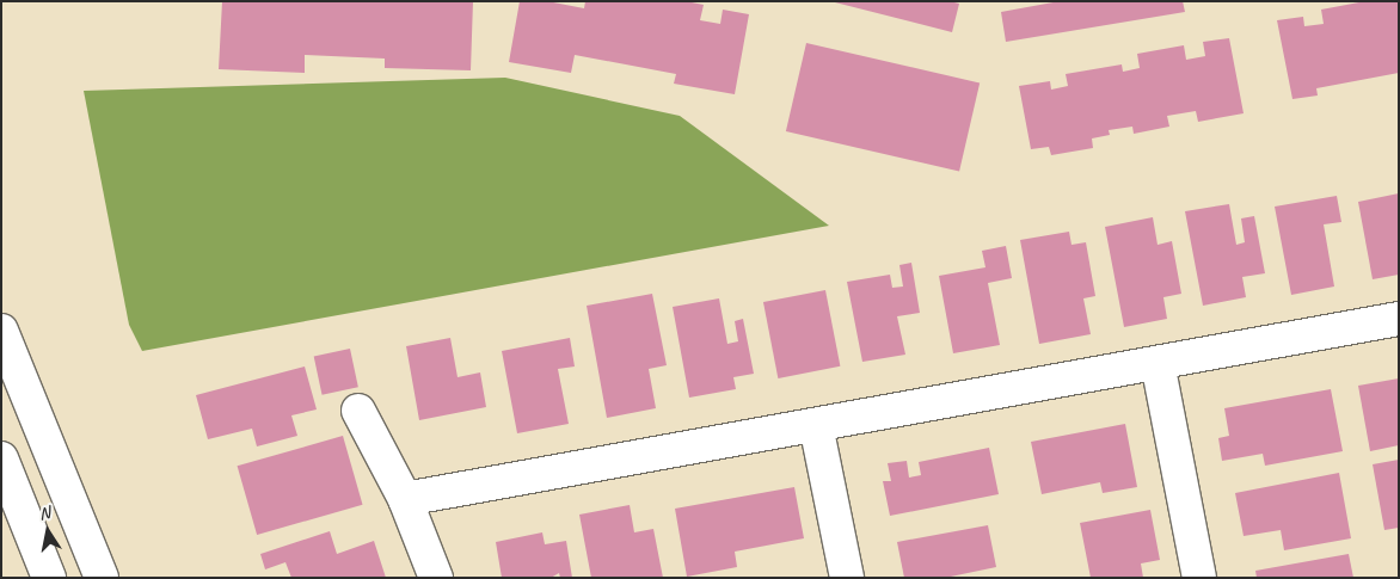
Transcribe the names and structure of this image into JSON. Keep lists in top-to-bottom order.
{
  "north": "top"
}
